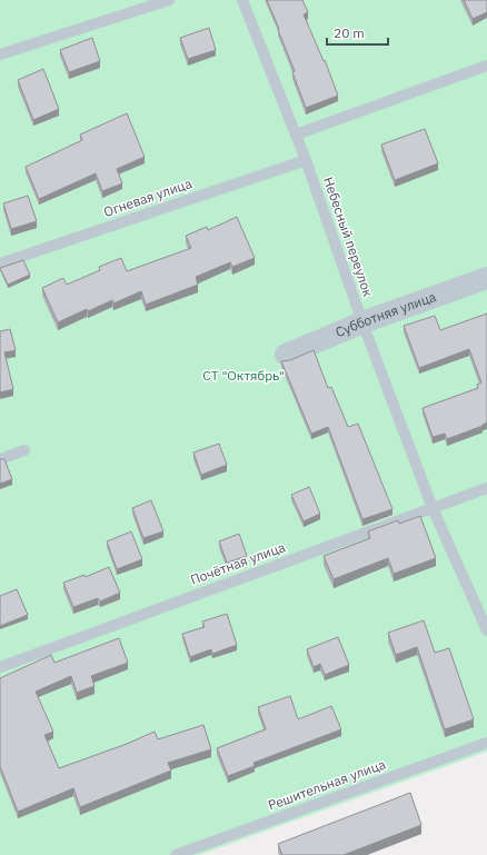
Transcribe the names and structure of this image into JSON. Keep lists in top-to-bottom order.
{
  "streets": {
    "street": ["Субботняя улица"],
    "lane": [
      "Огневая улица",
      "Небесный переулок",
      "Почётная улица",
      "Решительная улица"
    ]
  },
  "crossings": [
    ["Огневая улица", "Небесный переулок"],
    ["Небесный переулок", "Субботняя улица"],
    ["Небесный переулок", "Почётная улица"]
  ],
  "parks": ["СТ \"Октябрь\""],
  "scale_bar": "20 m"
}
